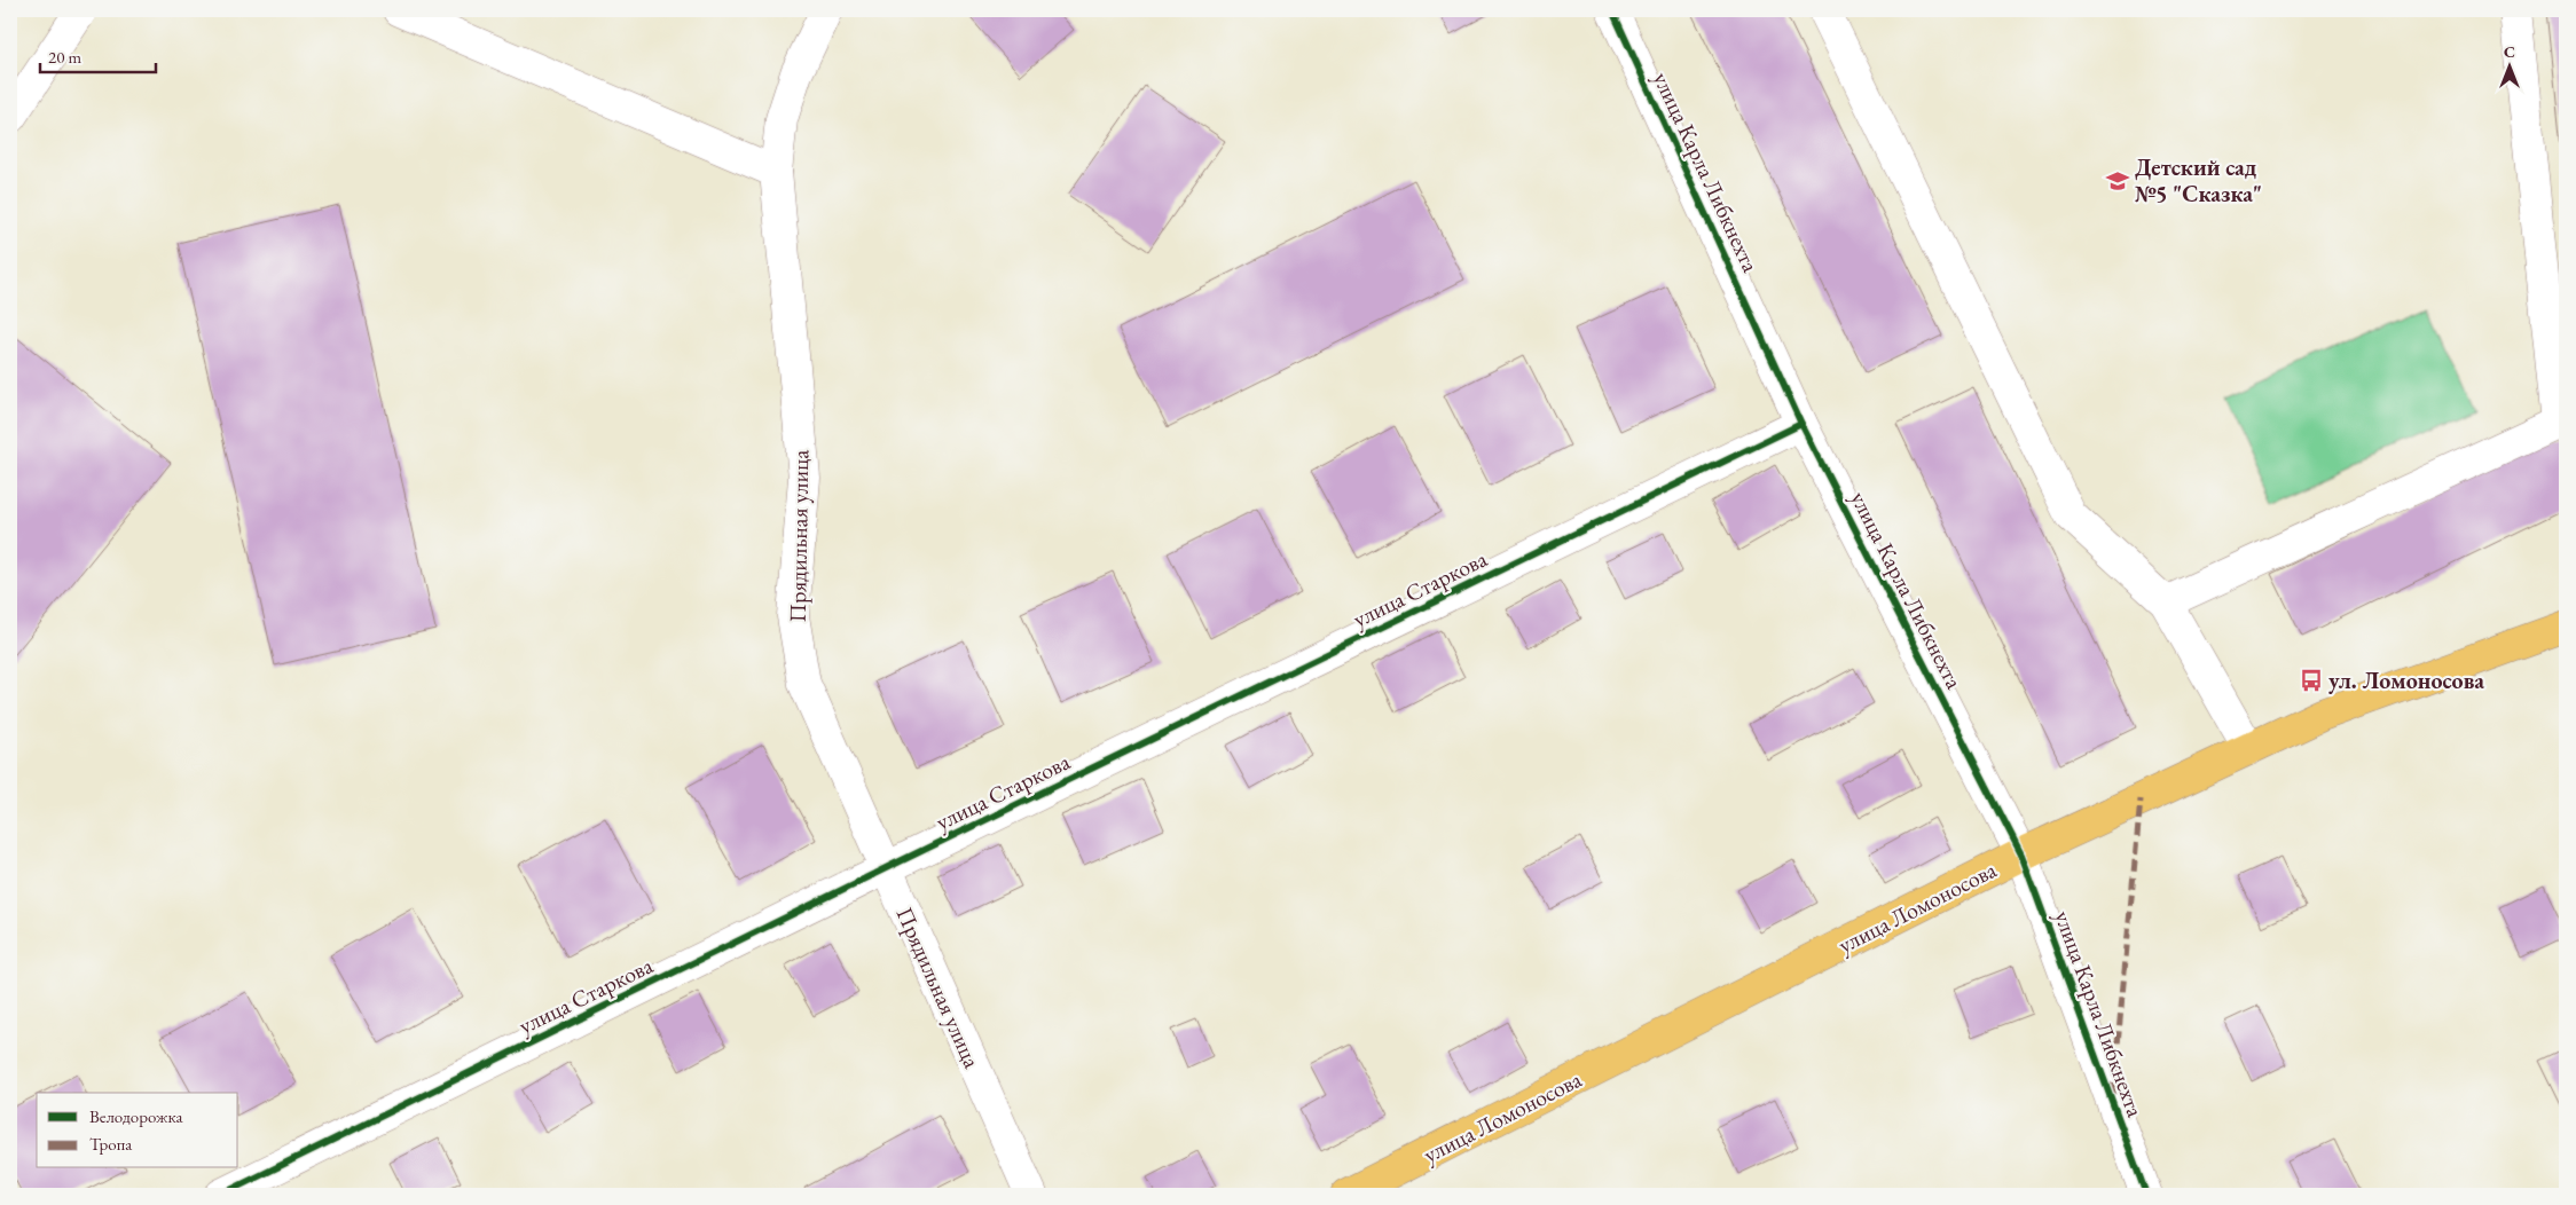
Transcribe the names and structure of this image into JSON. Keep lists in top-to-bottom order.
{
  "streets": {
    "main road": ["улица Ломоносова"],
    "street": ["улица Карла Либкнехта", "Прядильная улица", "улица Старкова"]
  },
  "crossings": [
    ["улица Карла Либкнехта", "улица Старкова"],
    ["улица Карла Либкнехта", "улица Ломоносова"],
    ["Прядильная улица", "улица Старкова"]
  ],
  "places": {
    "school or university": ["Детский сад №5 \"Сказка\""],
    "bus stop": ["ул. Ломоносова"]
  },
  "legend": ["Велодорожка", "Тропа"],
  "scale_bar": "20 m",
  "north": "top"
}
